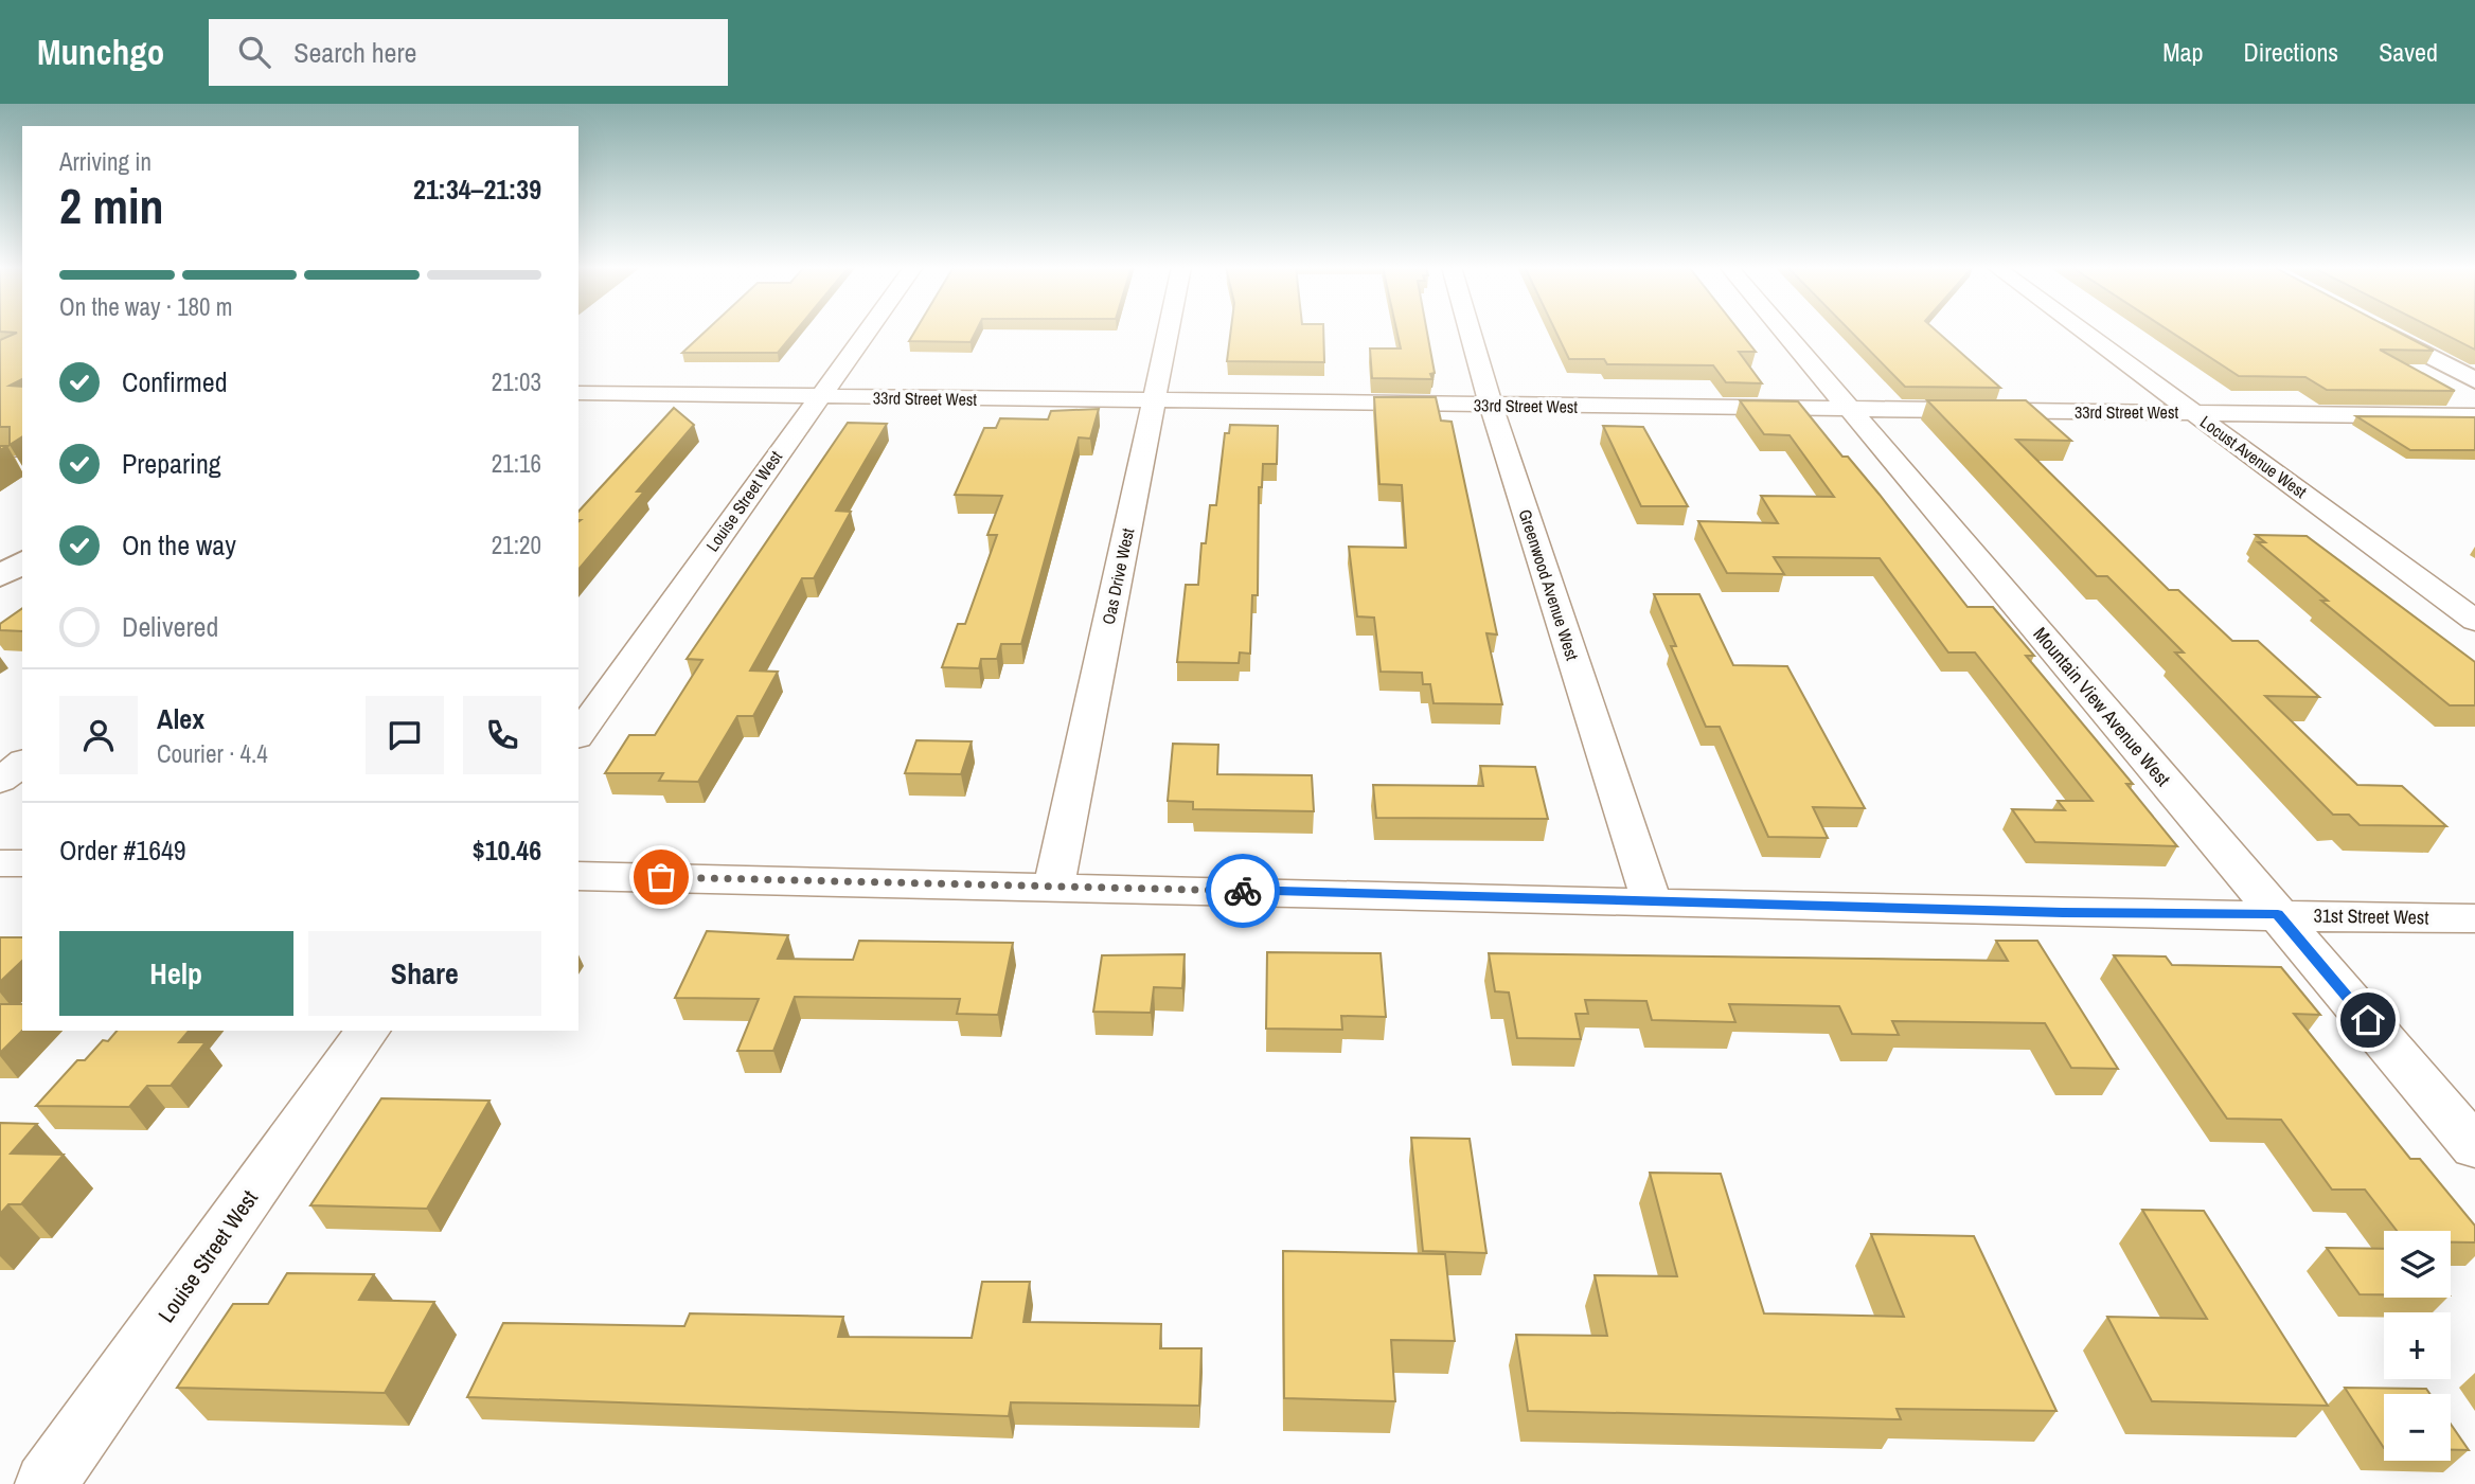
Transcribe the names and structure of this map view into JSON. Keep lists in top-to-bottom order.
{
  "streets": {
    "street": [
      "33rd Street West",
      "Locust Avenue West",
      "Louise Street West",
      "Oas Drive West",
      "Greenwood Avenue West",
      "Mountain View Avenue West",
      "31st Street West"
    ]
  },
  "crossings": [
    ["33rd Street West", "Locust Avenue West"],
    ["33rd Street West", "Louise Street West"],
    ["33rd Street West", "Oas Drive West"],
    ["33rd Street West", "Greenwood Avenue West"],
    ["33rd Street West", "Mountain View Avenue West"],
    ["Oas Drive West", "31st Street West"],
    ["Greenwood Avenue West", "31st Street West"],
    ["Mountain View Avenue West", "31st Street West"]
  ],
  "page": {
    "header": "Munchgo",
    "search": "Search here",
    "nav": ["Map", "Directions", "Saved"],
    "heading": ["2 min", "Arriving in", "21:34–21:39"],
    "panel": [
      "Alex",
      "Courier · 4.4",
      "Order #1649",
      "$10.46"
    ],
    "bar": "On the way · 180 m",
    "list": [
      ["Confirmed", "21:03"],
      ["Preparing", "21:16"],
      ["On the way", "21:20"],
      "Delivered"
    ],
    "buttons": ["Help", "Share"],
    "map_buttons": ["+", "−"]
  }
}
